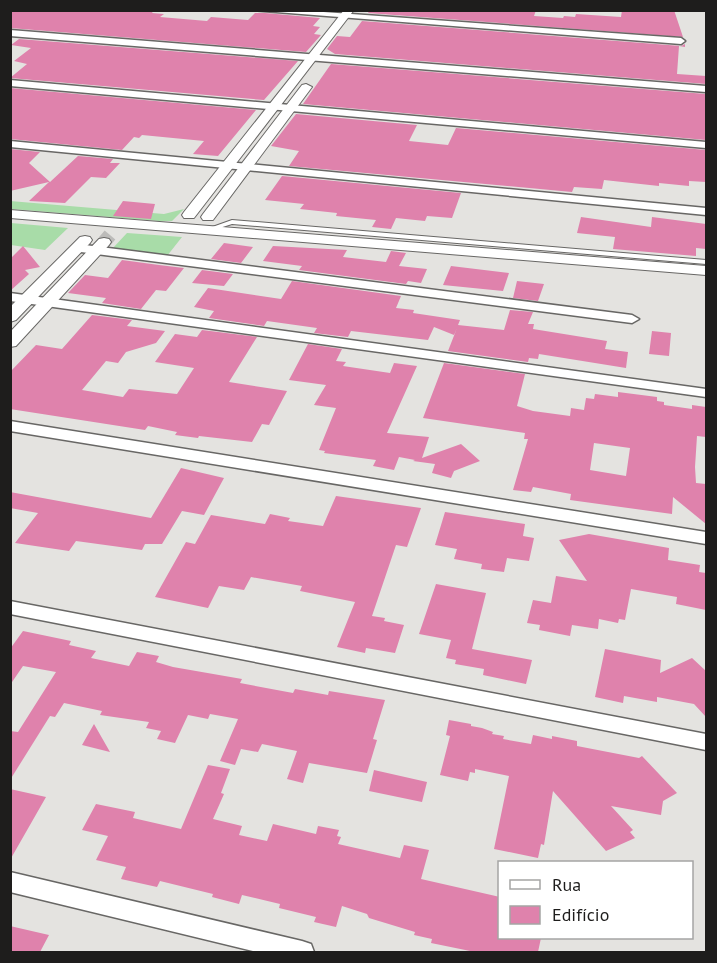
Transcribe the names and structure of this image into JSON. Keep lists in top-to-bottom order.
{
  "legend": ["Rua", "Edifício"]
}
